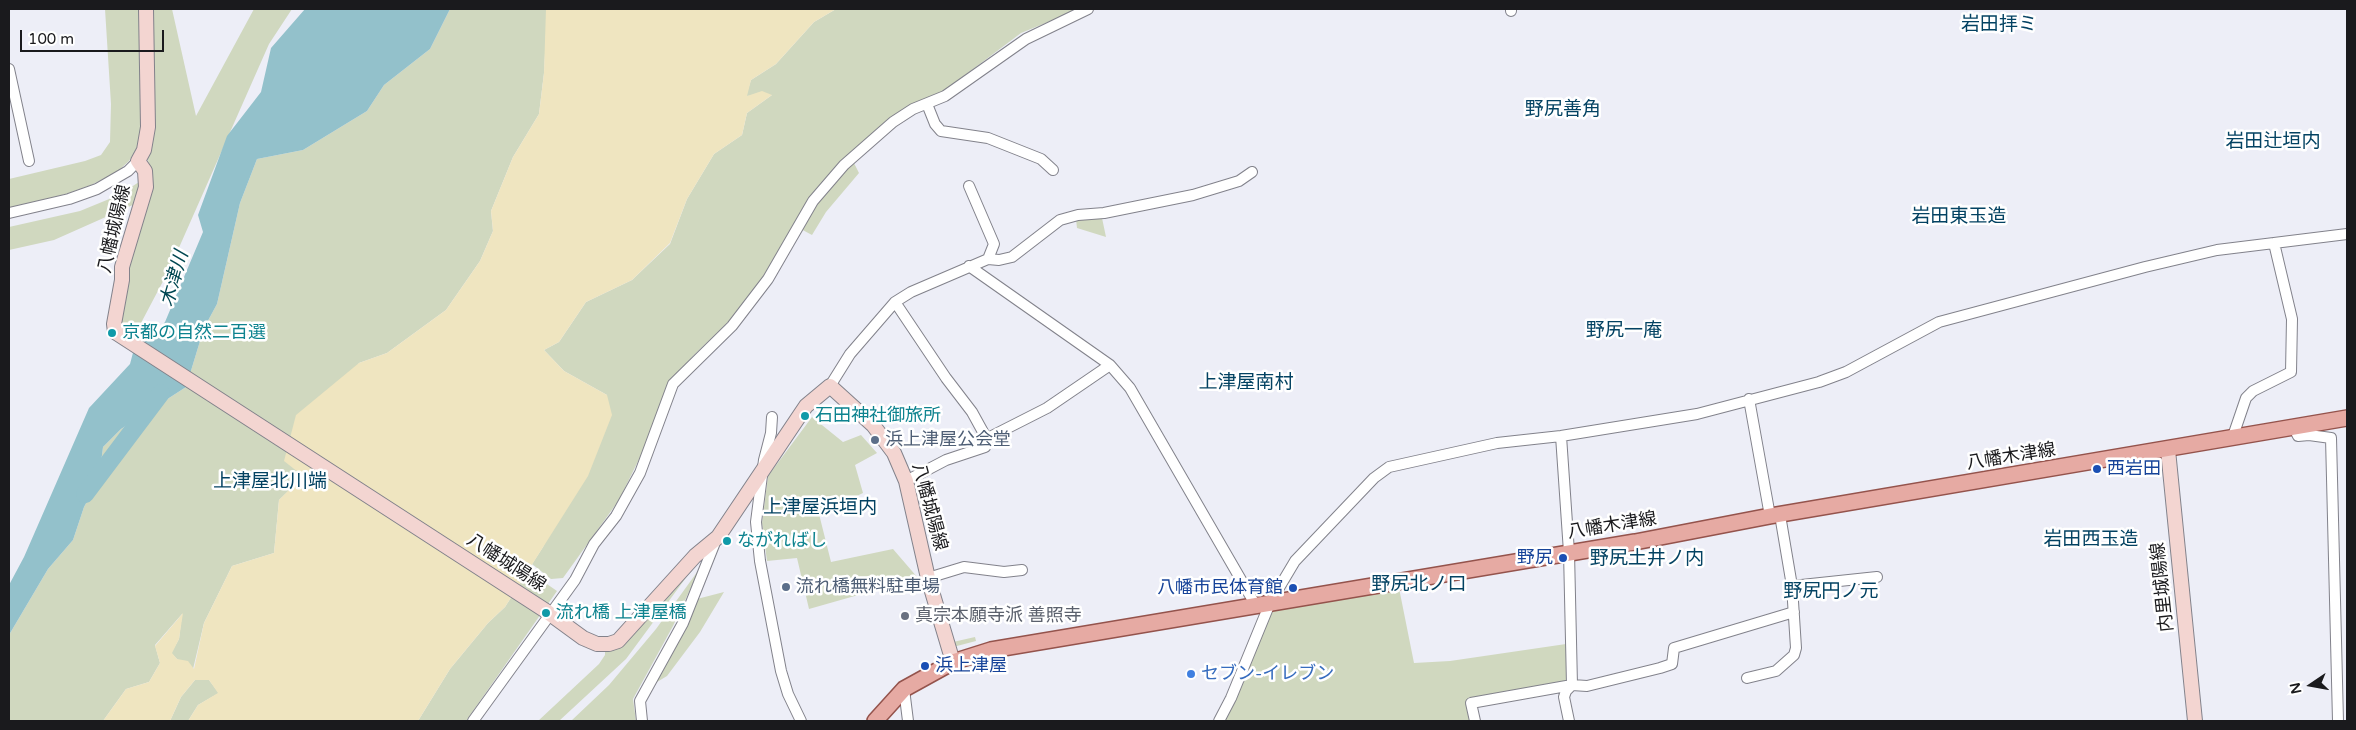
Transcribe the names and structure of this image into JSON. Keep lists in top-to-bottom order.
{
  "streets": {
    "main road": ["八幡城陽線", "八幡木津線", "内里城陽線"]
  },
  "crossings": [
    ["八幡城陽線", "八幡木津線"],
    ["八幡木津線", "内里城陽線"]
  ],
  "districts": [
    "岩田拝ミ",
    "野尻善角",
    "岩田辻垣内",
    "岩田東玉造",
    "野尻一庵",
    "上津屋南村",
    "上津屋北川端",
    "上津屋浜垣内",
    "岩田西玉造",
    "野尻土井ノ内",
    "野尻北ノ口",
    "野尻円ノ元"
  ],
  "water": ["木津川"],
  "places": [
    "京都の自然二百選",
    "石田神社御旅所",
    "浜上津屋公会堂",
    "西岩田",
    "ながればし",
    "野尻",
    "流れ橋無料駐車場",
    "八幡市民体育館",
    "流れ橋 上津屋橋",
    "真宗本願寺派 善照寺",
    "浜上津屋",
    "セブン-イレブン"
  ],
  "scale_bar": "100 m",
  "north": "left"
}
